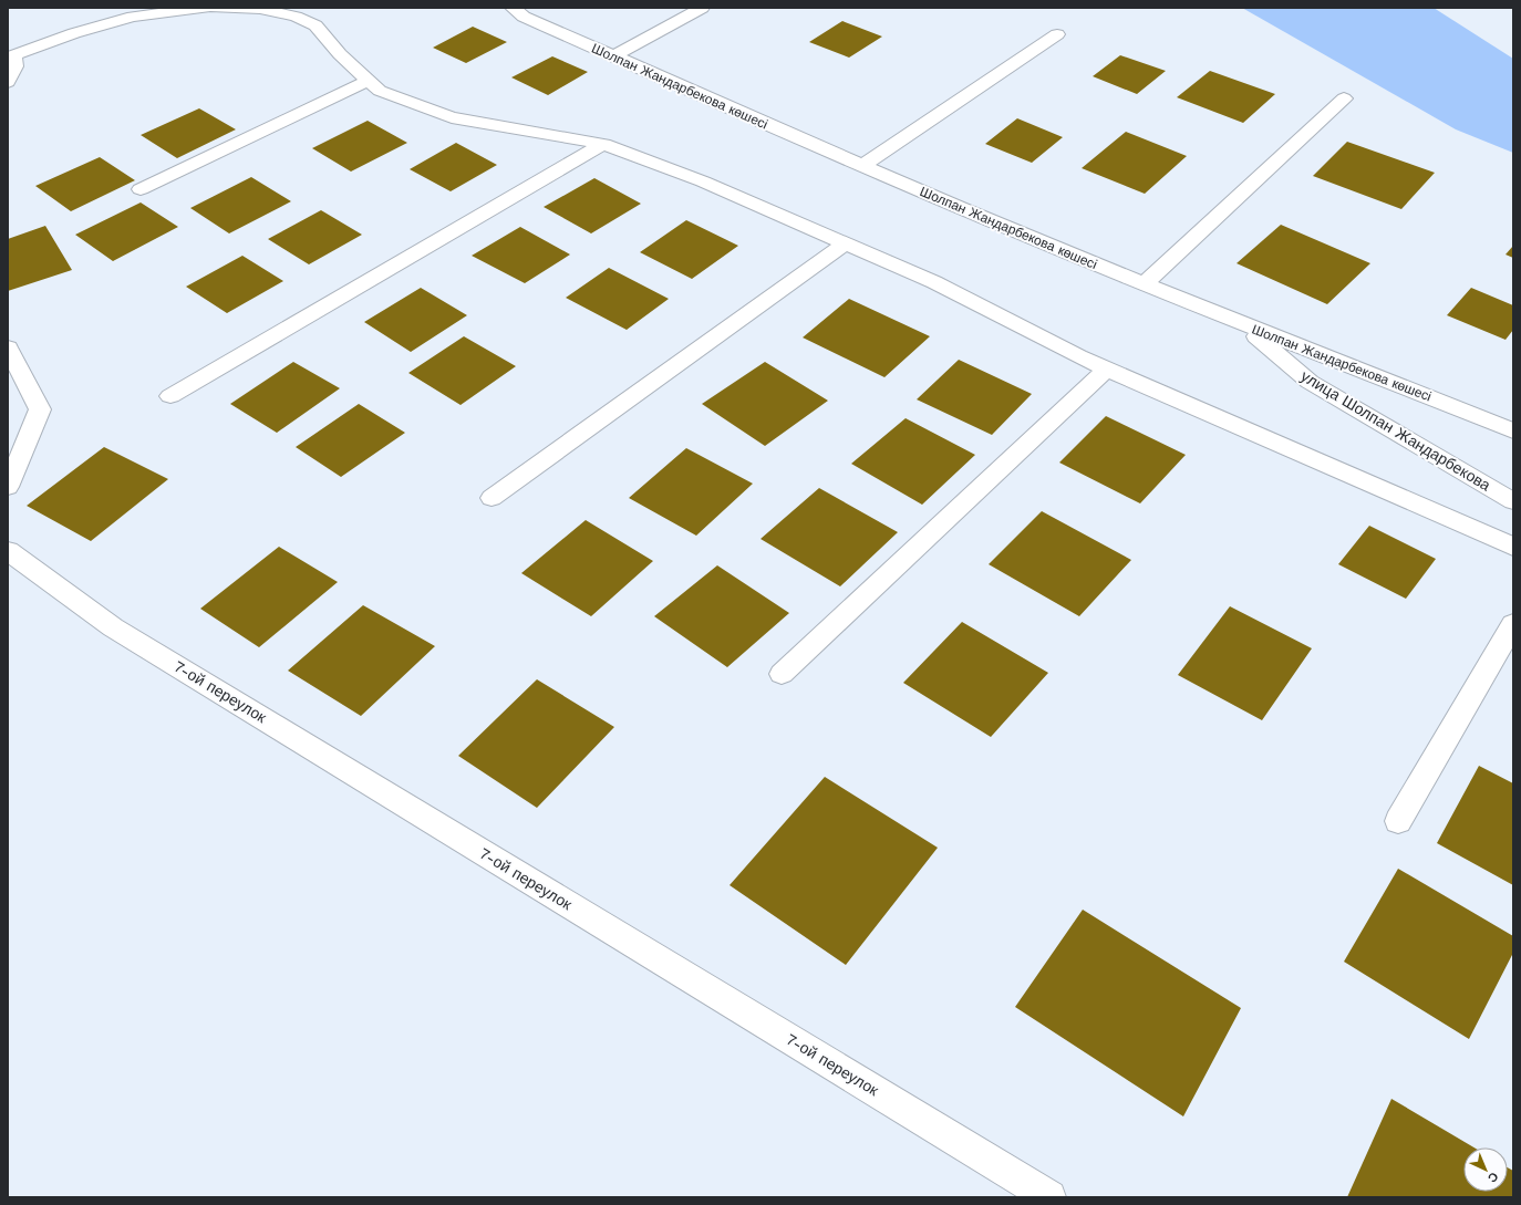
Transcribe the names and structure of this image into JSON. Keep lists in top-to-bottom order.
{
  "streets": {
    "street": ["Шолпан Жандарбекова көшесі", "улица Шолпан Жандарбекова", "7-ой переулок"]
  },
  "crossings": [
    ["Шолпан Жандарбекова көшесі", "улица Шолпан Жандарбекова"]
  ],
  "north": "bottom right"
}
